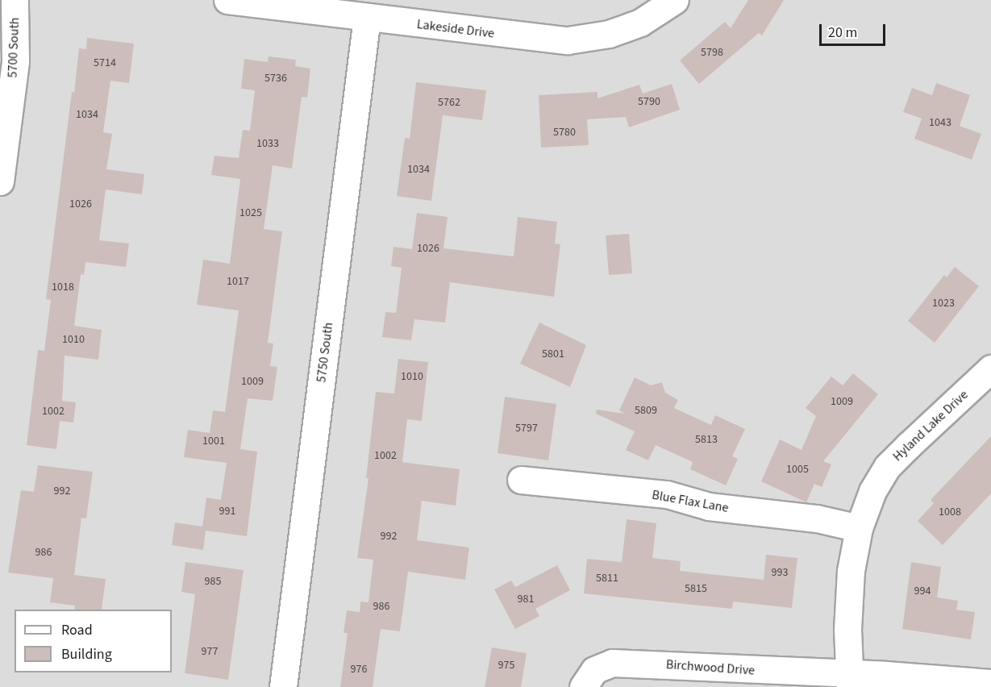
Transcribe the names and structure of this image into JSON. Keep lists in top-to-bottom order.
{
  "streets": {
    "street": [
      "Lakeside Drive",
      "5700 South",
      "5750 South",
      "Hyland Lake Drive",
      "Blue Flax Lane",
      "Birchwood Drive"
    ]
  },
  "crossings": [
    ["Lakeside Drive", "5750 South"],
    ["Hyland Lake Drive", "Blue Flax Lane"],
    ["Hyland Lake Drive", "Birchwood Drive"]
  ],
  "house_numbers": [
    "5798",
    "5714",
    "5736",
    "5790",
    "5762",
    "1034",
    "1043",
    "5780",
    "1033",
    "1034",
    "1026",
    "1025",
    "1026",
    "1017",
    "1018",
    "1023",
    "1010",
    "5801",
    "1010",
    "1009",
    "1009",
    "5809",
    "1002",
    "5797",
    "5813",
    "1001",
    "1002",
    "1005",
    "992",
    "991",
    "1008",
    "992",
    "986",
    "993",
    "5811",
    "985",
    "5815",
    "994",
    "981",
    "986",
    "977",
    "975",
    "976"
  ],
  "legend": ["Road", "Building"],
  "scale_bar": "20 m"
}
